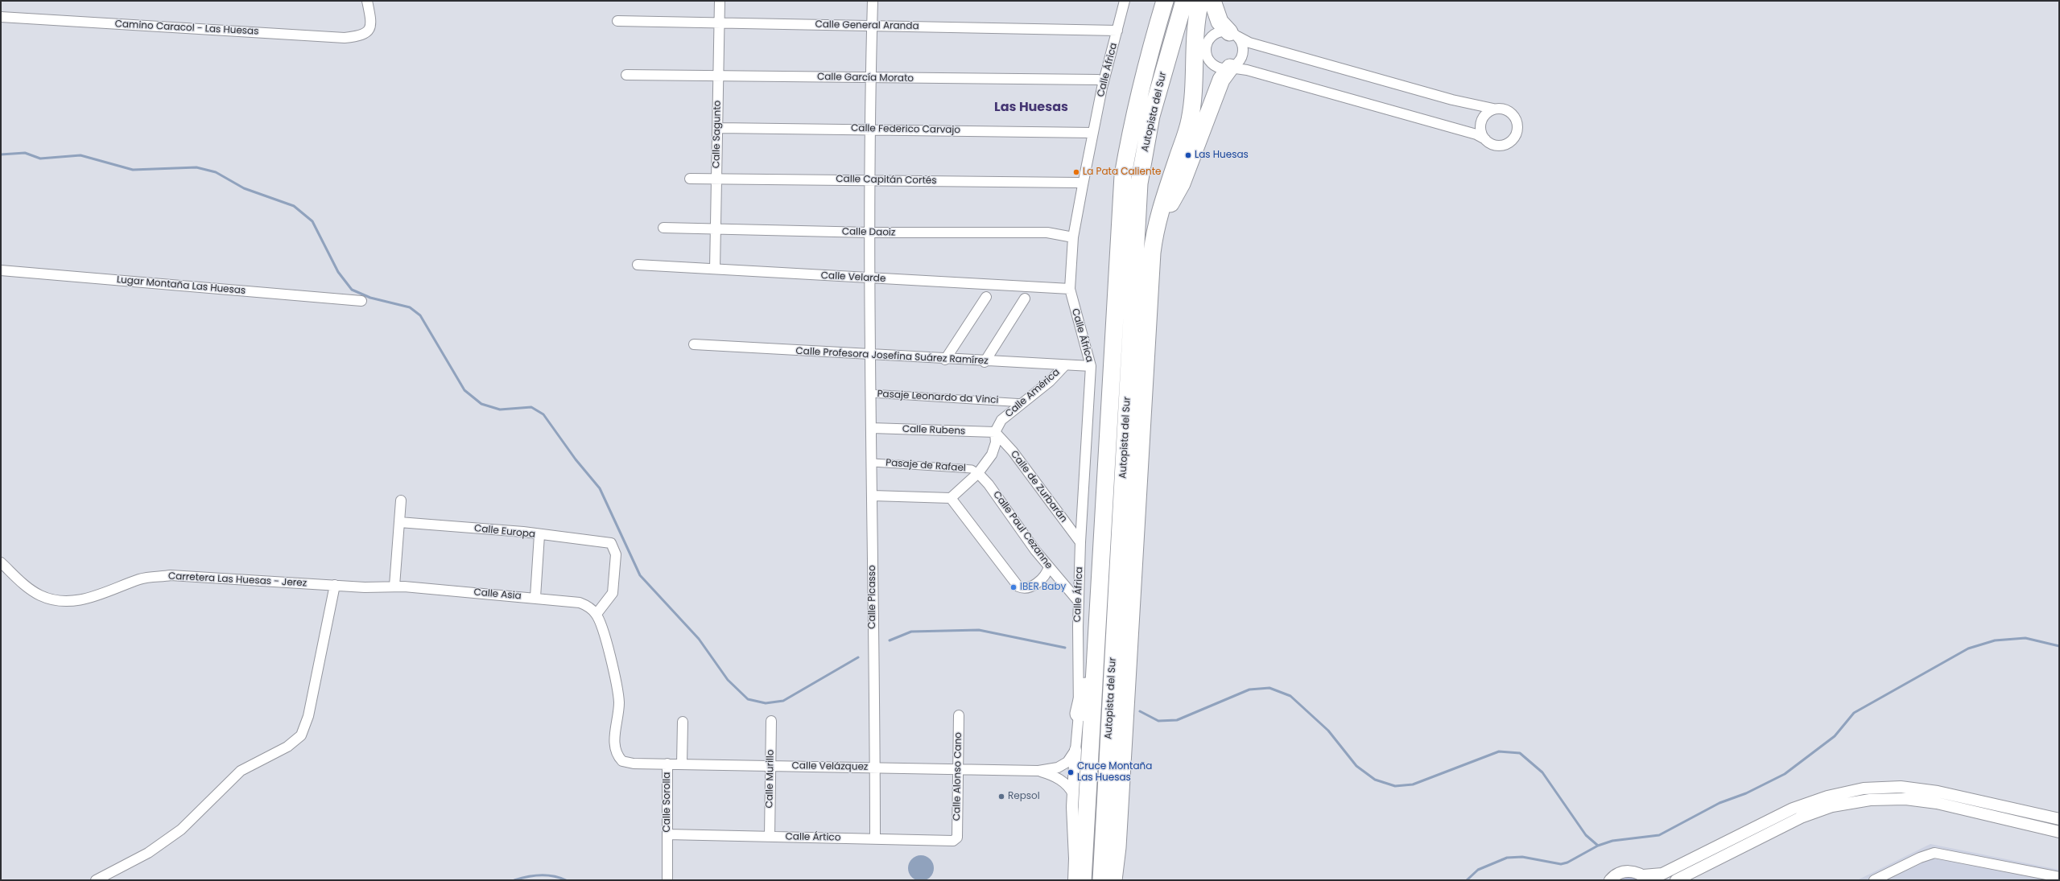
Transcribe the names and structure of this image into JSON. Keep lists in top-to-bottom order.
{
  "streets": {
    "highway": ["Autopista del Sur"],
    "street": [
      "Calle General Aranda",
      "Camino Caracol - Las Huesas",
      "Calle África",
      "Calle García Morato",
      "Calle Federico Carvajo",
      "Calle Sagunto",
      "Calle Capitán Cortés",
      "Calle Daoiz",
      "Calle Velarde",
      "Lugar Montaña Las Huesas",
      "Calle Profesora Josefina Suárez Ramírez",
      "Calle América",
      "Pasaje Leonardo da Vinci",
      "Calle Rubens",
      "Pasaje de Rafael",
      "Calle de Zurbarán",
      "Calle Paul Cezanne",
      "Calle Europa",
      "Carretera Las Huesas - Jerez",
      "Calle Asia",
      "Calle Picasso",
      "Calle Velázquez",
      "Calle Alonso Cano",
      "Calle Murillo",
      "Calle Sorolla",
      "Calle Ártico"
    ]
  },
  "crossings": [
    ["Calle General Aranda", "Calle África"],
    ["Calle General Aranda", "Calle Sagunto"],
    ["Calle General Aranda", "Calle Picasso"],
    ["Calle África", "Calle García Morato"],
    ["Calle África", "Calle Federico Carvajo"],
    ["Calle África", "Calle Capitán Cortés"],
    ["Calle África", "Calle Daoiz"],
    ["Calle África", "Calle Velarde"],
    ["Calle África", "Calle Profesora Josefina Suárez Ramírez"],
    ["Calle África", "Calle de Zurbarán"],
    ["Calle África", "Calle Paul Cezanne"],
    ["Calle África", "Calle Velázquez"],
    ["Calle García Morato", "Calle Sagunto"],
    ["Calle García Morato", "Calle Picasso"],
    ["Calle Federico Carvajo", "Calle Sagunto"],
    ["Calle Federico Carvajo", "Calle Picasso"],
    ["Calle Sagunto", "Calle Capitán Cortés"],
    ["Calle Sagunto", "Calle Daoiz"],
    ["Calle Sagunto", "Calle Velarde"],
    ["Calle Capitán Cortés", "Calle Picasso"],
    ["Calle Daoiz", "Calle Picasso"],
    ["Calle Velarde", "Calle Picasso"],
    ["Calle Profesora Josefina Suárez Ramírez", "Calle América"],
    ["Calle Profesora Josefina Suárez Ramírez", "Calle Picasso"],
    ["Calle América", "Pasaje Leonardo da Vinci"],
    ["Calle América", "Calle Rubens"],
    ["Calle América", "Pasaje de Rafael"],
    ["Calle América", "Calle de Zurbarán"],
    ["Calle América", "Calle Paul Cezanne"],
    ["Pasaje Leonardo da Vinci", "Calle Picasso"],
    ["Calle Rubens", "Calle de Zurbarán"],
    ["Calle Rubens", "Calle Picasso"],
    ["Pasaje de Rafael", "Calle Paul Cezanne"],
    ["Pasaje de Rafael", "Calle Picasso"],
    ["Calle Europa", "Calle Asia"],
    ["Calle Europa", "Calle Velázquez"],
    ["Carretera Las Huesas - Jerez", "Calle Asia"],
    ["Calle Asia", "Calle Velázquez"],
    ["Calle Picasso", "Calle Velázquez"],
    ["Calle Picasso", "Calle Ártico"],
    ["Calle Velázquez", "Calle Alonso Cano"],
    ["Calle Velázquez", "Calle Murillo"],
    ["Calle Velázquez", "Calle Sorolla"],
    ["Calle Alonso Cano", "Calle Ártico"],
    ["Calle Murillo", "Calle Ártico"],
    ["Calle Sorolla", "Calle Ártico"]
  ],
  "districts": ["Las Huesas"],
  "places": [
    "Las Huesas",
    "La Pata Caliente",
    "IBER Baby",
    "Cruce Montaña Las Huesas",
    "Repsol"
  ]
}
